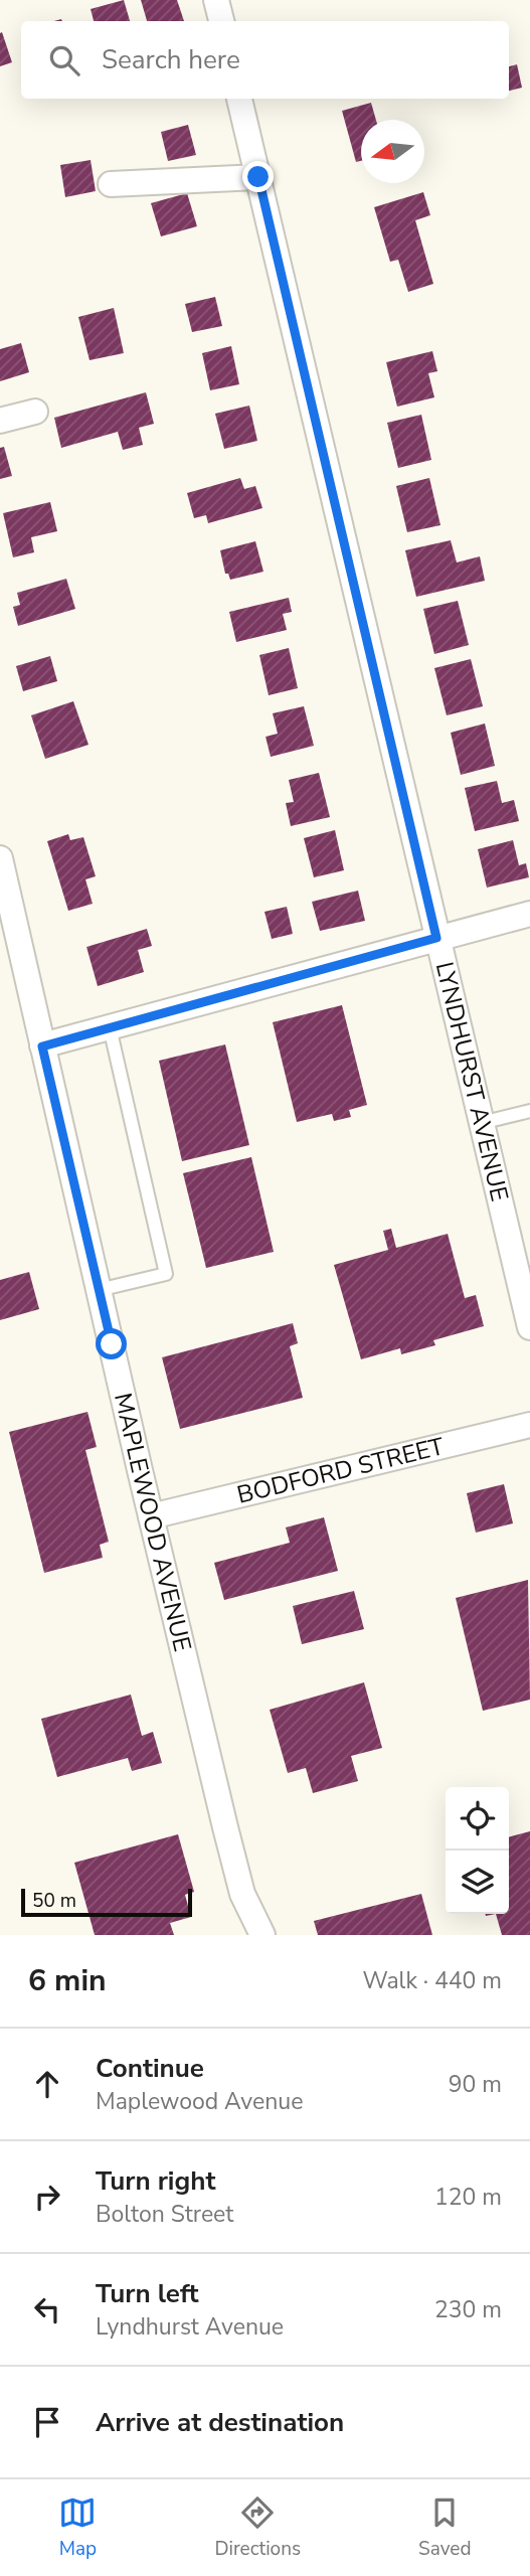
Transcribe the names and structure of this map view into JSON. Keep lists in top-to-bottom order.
{
  "streets": {
    "street": ["LYNDHURST AVENUE", "BODFORD STREET", "MAPLEWOOD AVENUE"]
  },
  "crossings": [
    ["BODFORD STREET", "MAPLEWOOD AVENUE"]
  ],
  "scale_bar": "50 m",
  "north": "left",
  "page": {
    "search": "Search here",
    "scale": "50 m",
    "heading": ["6 min", "Walk · 440 m"],
    "list": [
      ["Continue", "Maplewood Avenue", "90 m"],
      ["Turn right", "Bolton Street", "120 m"],
      ["Turn left", "Lyndhurst Avenue", "230 m"],
      "Arrive at destination"
    ],
    "nav": ["Map", "Directions", "Saved"]
  }
}
